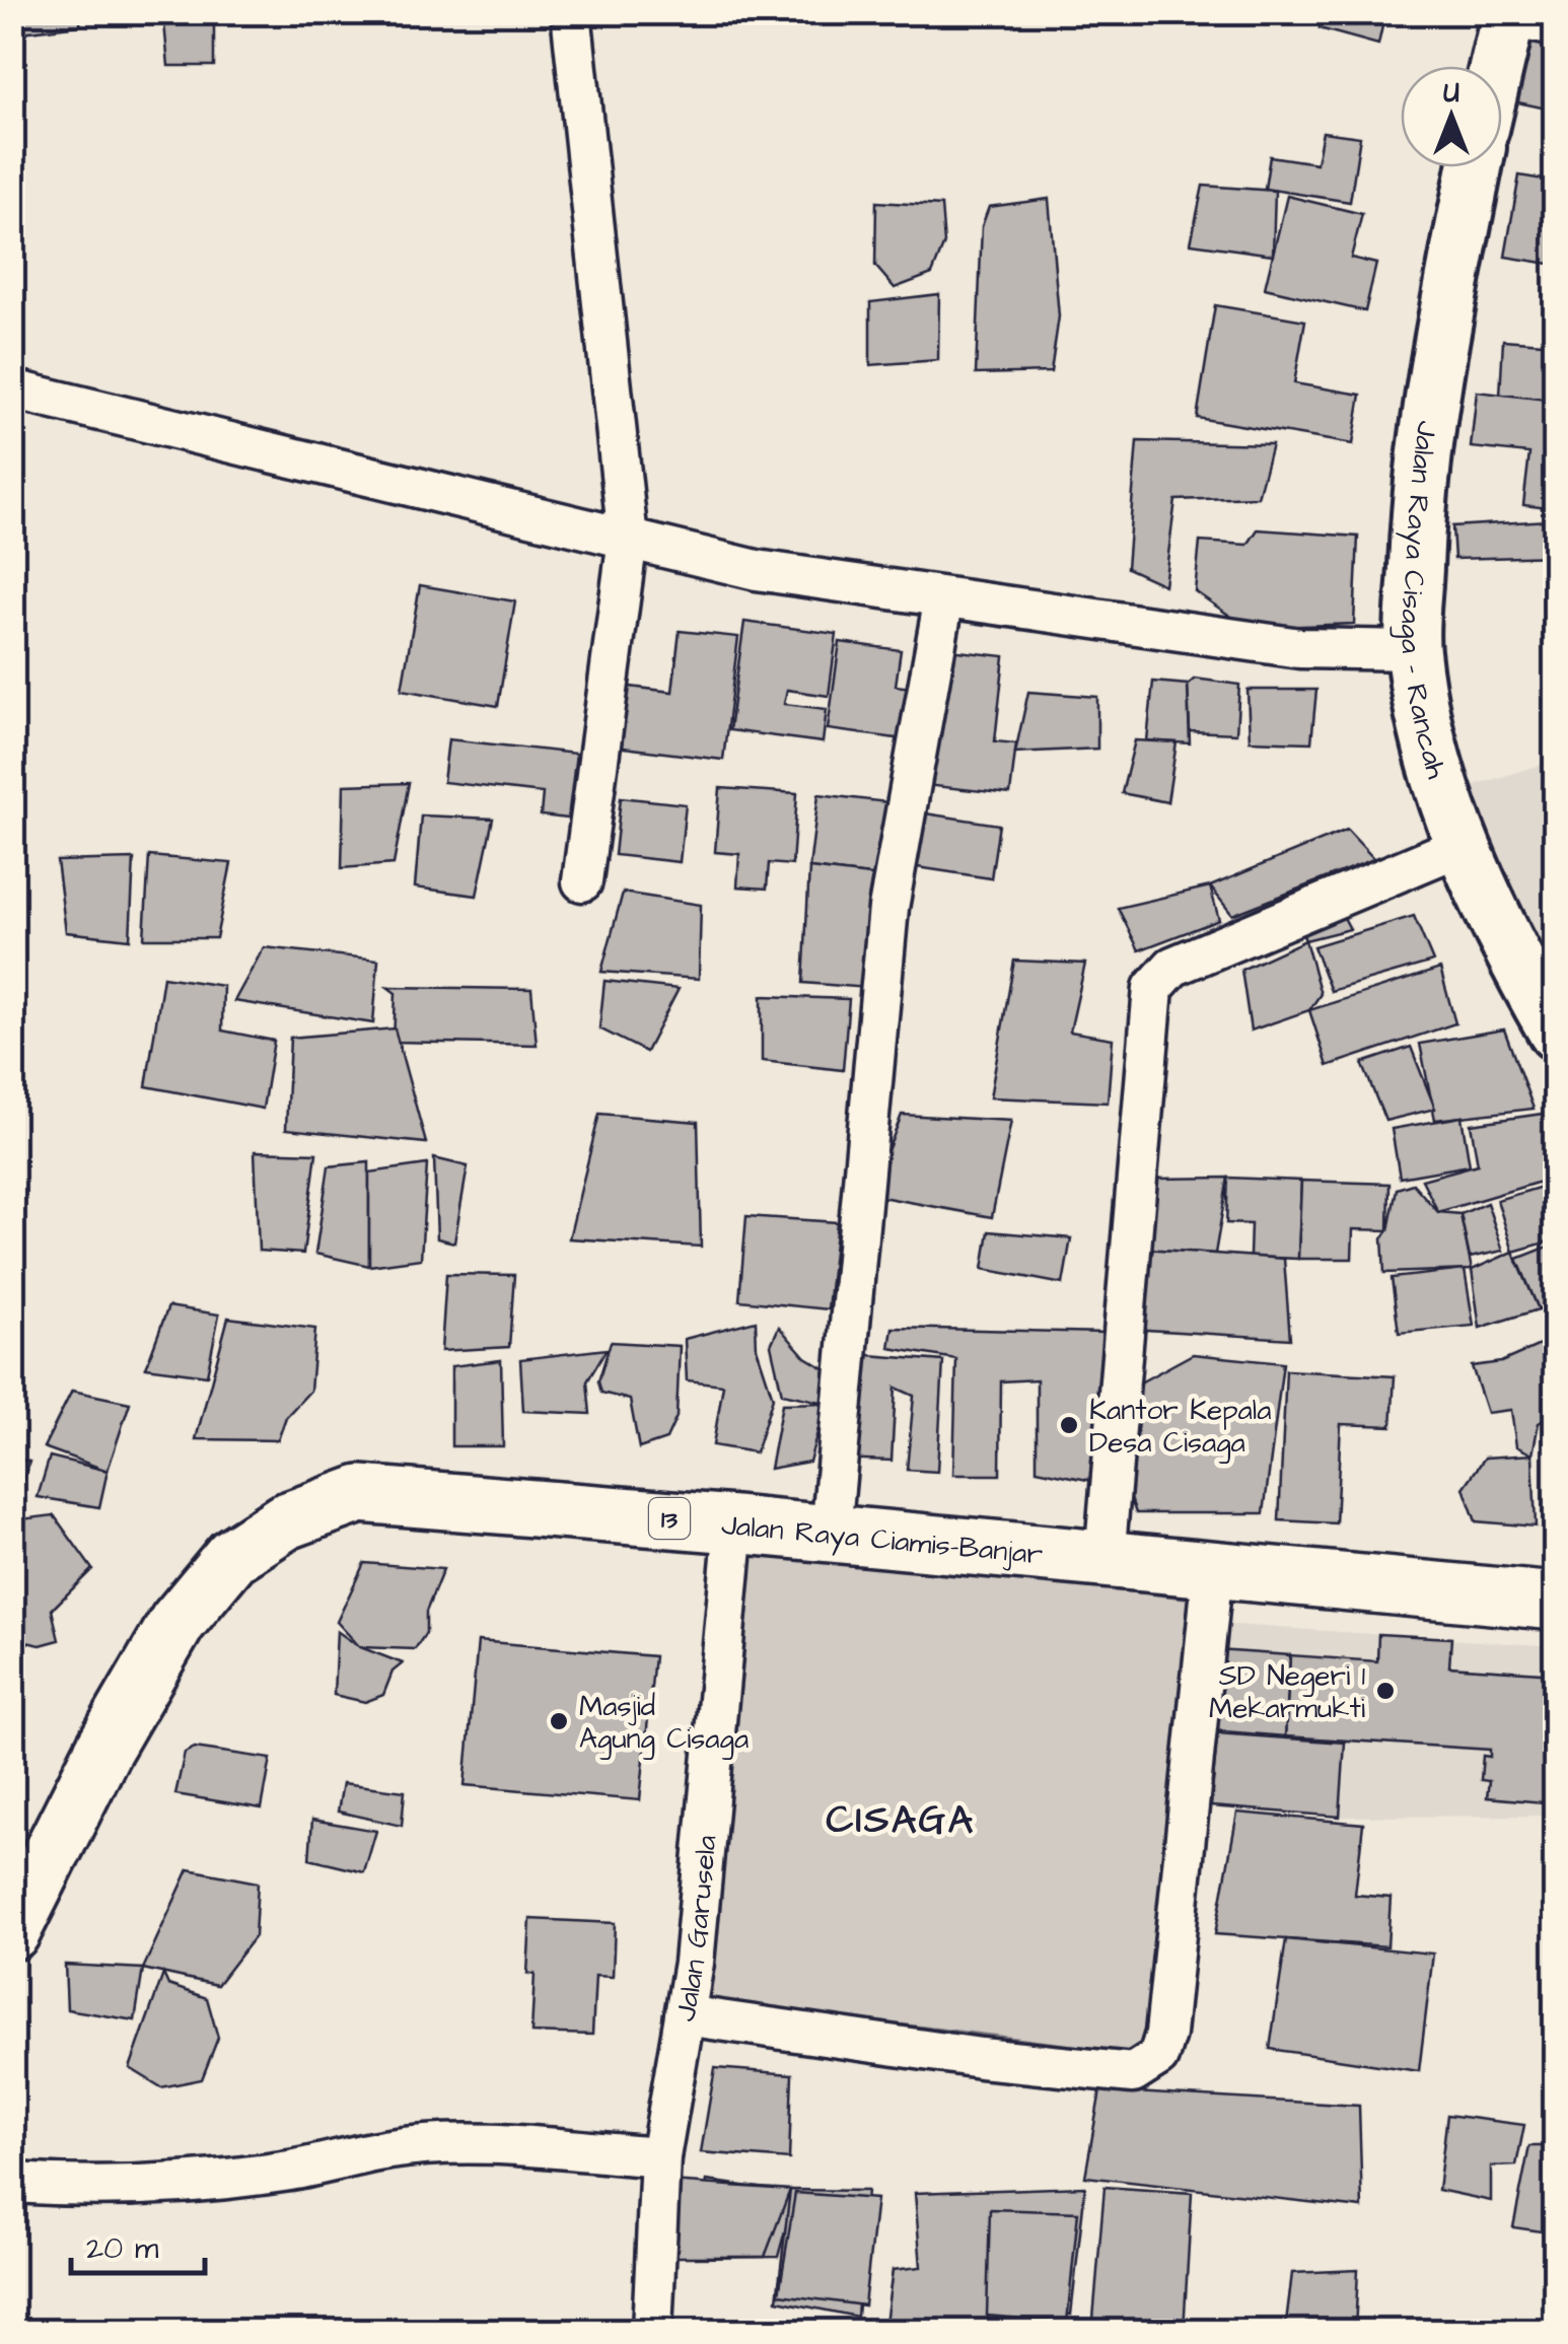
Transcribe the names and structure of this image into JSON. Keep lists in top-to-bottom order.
{
  "streets": {
    "highway": ["13", "Jalan Raya Ciamis-Banjar"],
    "main road": ["Jalan Raya Cisaga – Rancah"],
    "street": ["Jalan Garusela"]
  },
  "crossings": [
    ["Jalan Raya Ciamis-Banjar", "Jalan Garusela"]
  ],
  "districts": ["CISAGA"],
  "places": ["Kantor Kepala Desa Cisaga", "SD Negeri 1 Mekarmukti", "Masjid Agung Cisaga"],
  "scale_bar": "20 m",
  "north": "top"
}
